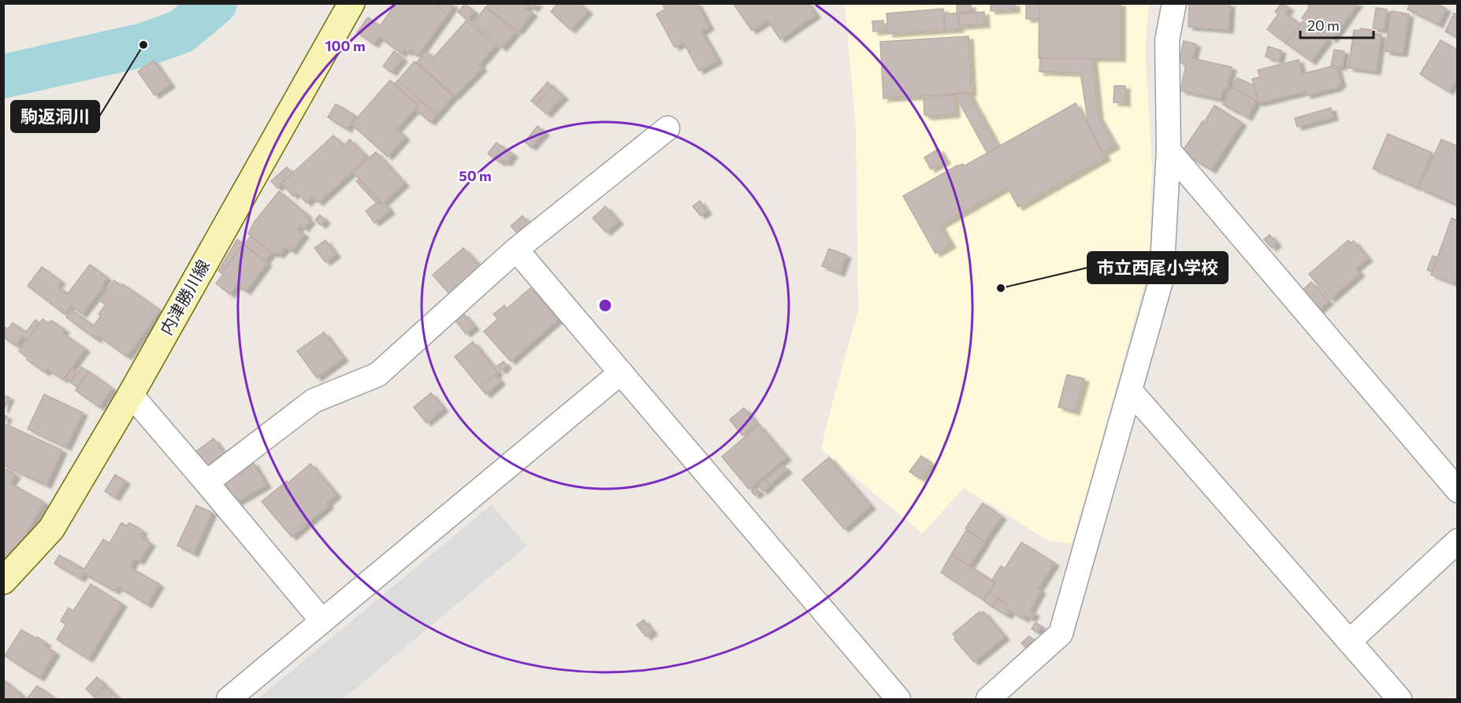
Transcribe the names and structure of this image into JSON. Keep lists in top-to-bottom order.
{
  "streets": {
    "main road": ["内津勝川線"]
  },
  "places": ["駒返洞川", "市立西尾小学校"],
  "scale_bar": "20 m",
  "rings": ["100 m", "50 m"]
}
